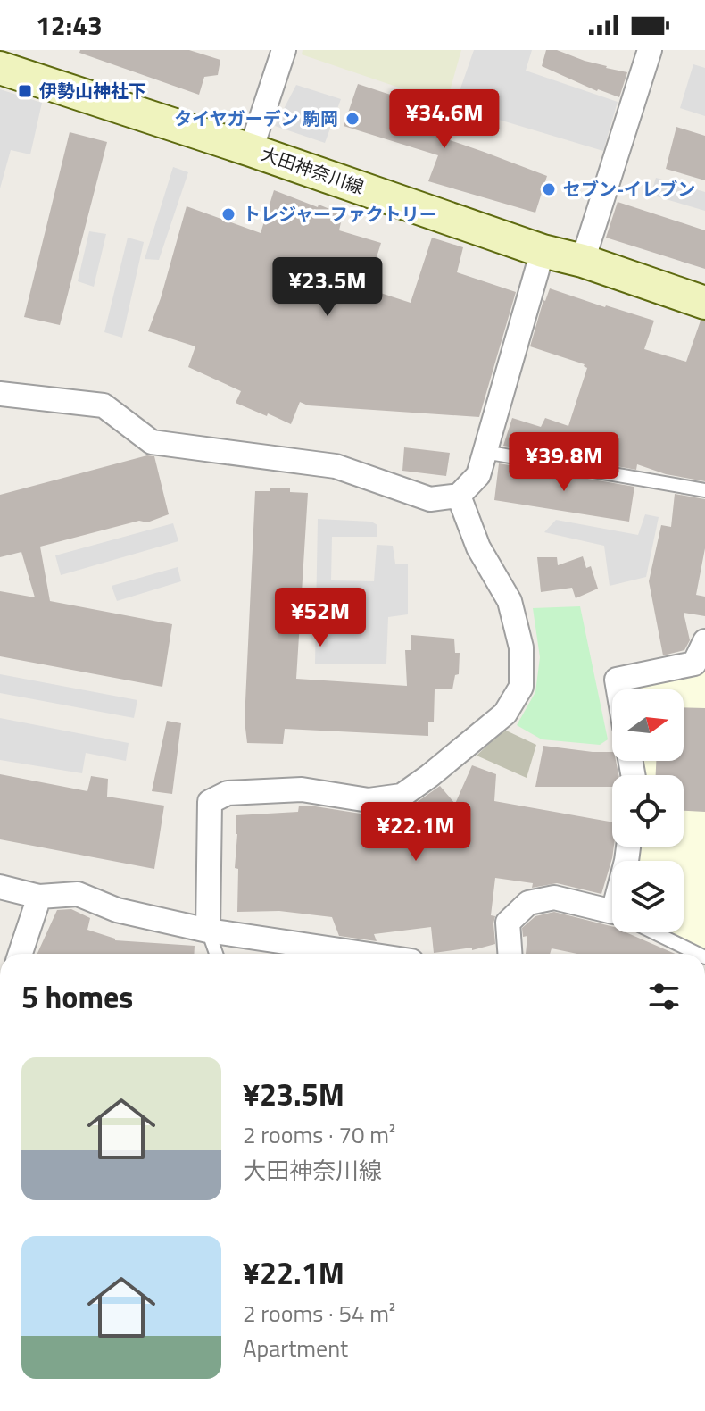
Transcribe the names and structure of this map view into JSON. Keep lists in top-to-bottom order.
{
  "streets": {
    "main road": ["大田神奈川線"]
  },
  "places": {
    "transit": ["伊勢山神社下"],
    "other": ["タイヤガーデン 駒岡", "セブン-イレブン", "トレジャーファクトリー"]
  },
  "north": "right",
  "page": {
    "status": "12:43",
    "price": [
      "¥34.6M",
      "¥23.5M",
      "¥39.8M",
      "¥52M",
      "¥22.1M"
    ],
    "heading": "5 homes",
    "list": [
      {
        "name": "¥23.5M",
        "note": "2 rooms · 70 m² · 大田神奈川線"
      },
      {
        "name": "¥22.1M",
        "note": "2 rooms · 54 m² · Apartment"
      }
    ]
  }
}
